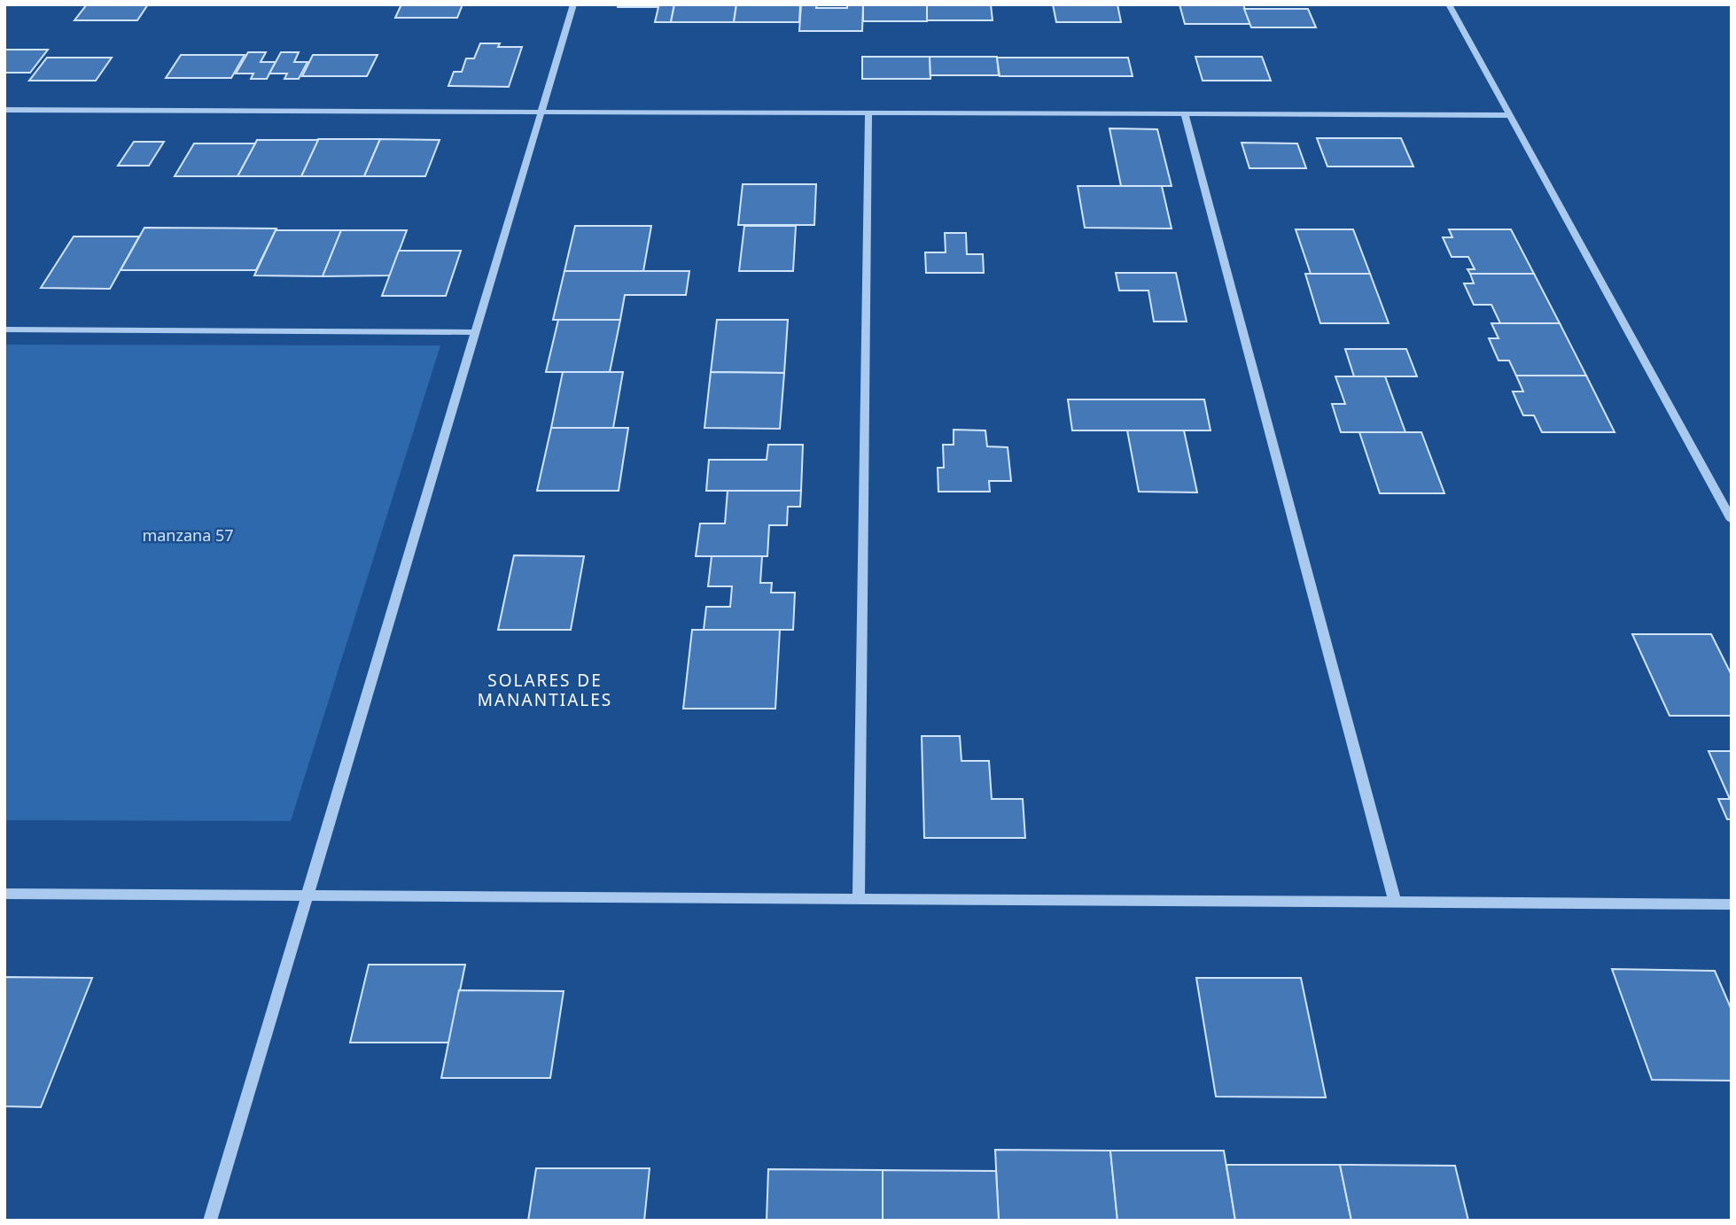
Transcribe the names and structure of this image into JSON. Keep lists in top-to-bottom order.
{
  "districts": ["SOLARES DE MANANTIALES"],
  "parks": ["manzana 57"]
}
